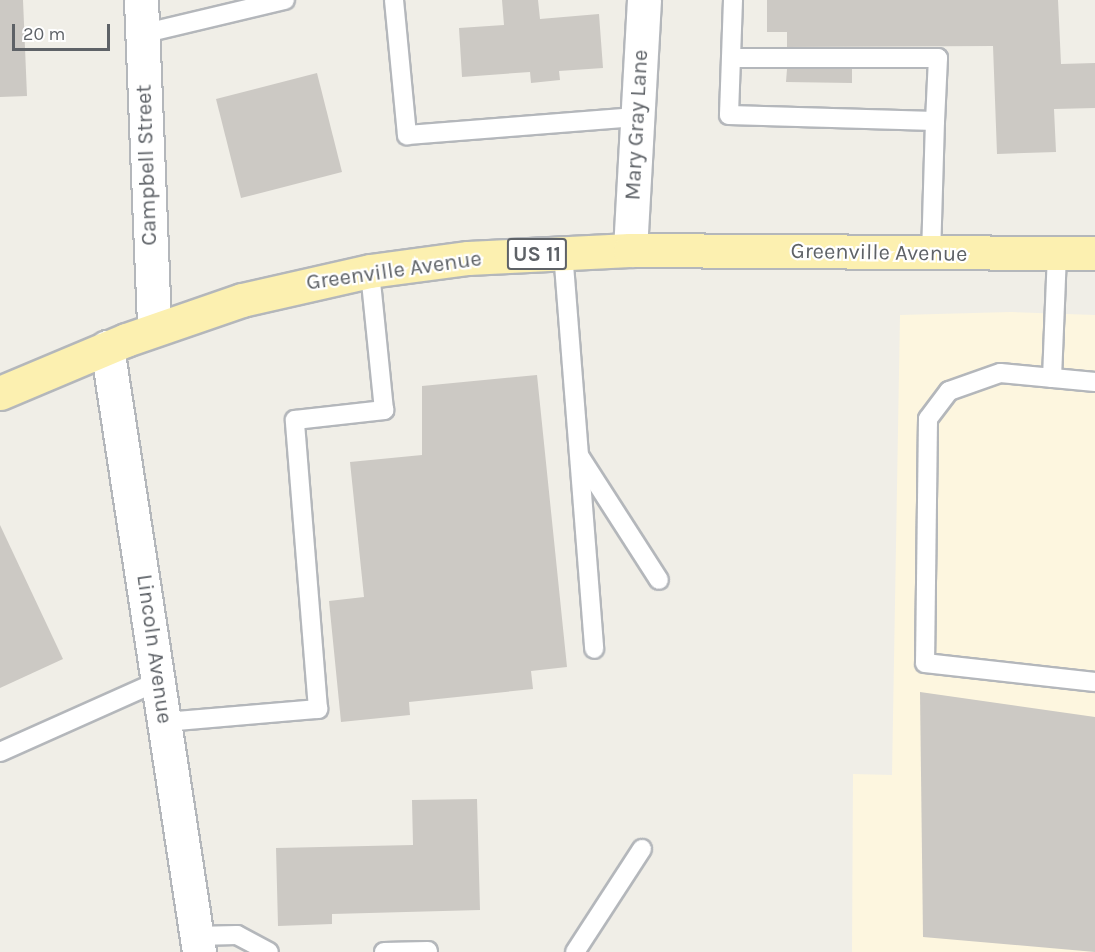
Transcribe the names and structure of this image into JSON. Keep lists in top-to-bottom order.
{
  "streets": {
    "main road": ["Greenville Avenue", "US 11"],
    "street": ["Mary Gray Lane", "Campbell Street", "Lincoln Avenue"]
  },
  "crossings": [
    ["Mary Gray Lane", "Greenville Avenue"],
    ["Campbell Street", "Greenville Avenue"],
    ["Greenville Avenue", "Lincoln Avenue"]
  ],
  "scale_bar": "20 m"
}
